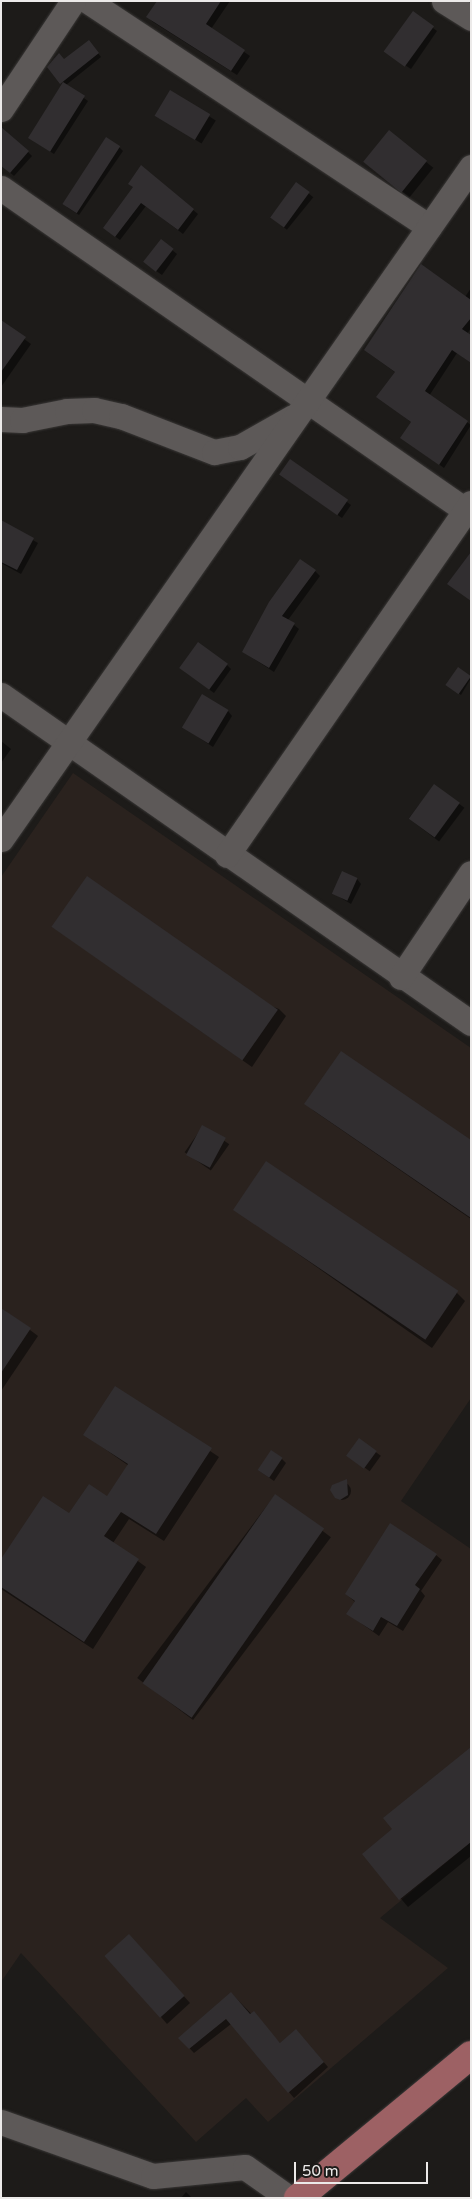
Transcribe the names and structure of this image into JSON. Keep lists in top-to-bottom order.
{
  "scale_bar": "50 m"
}
